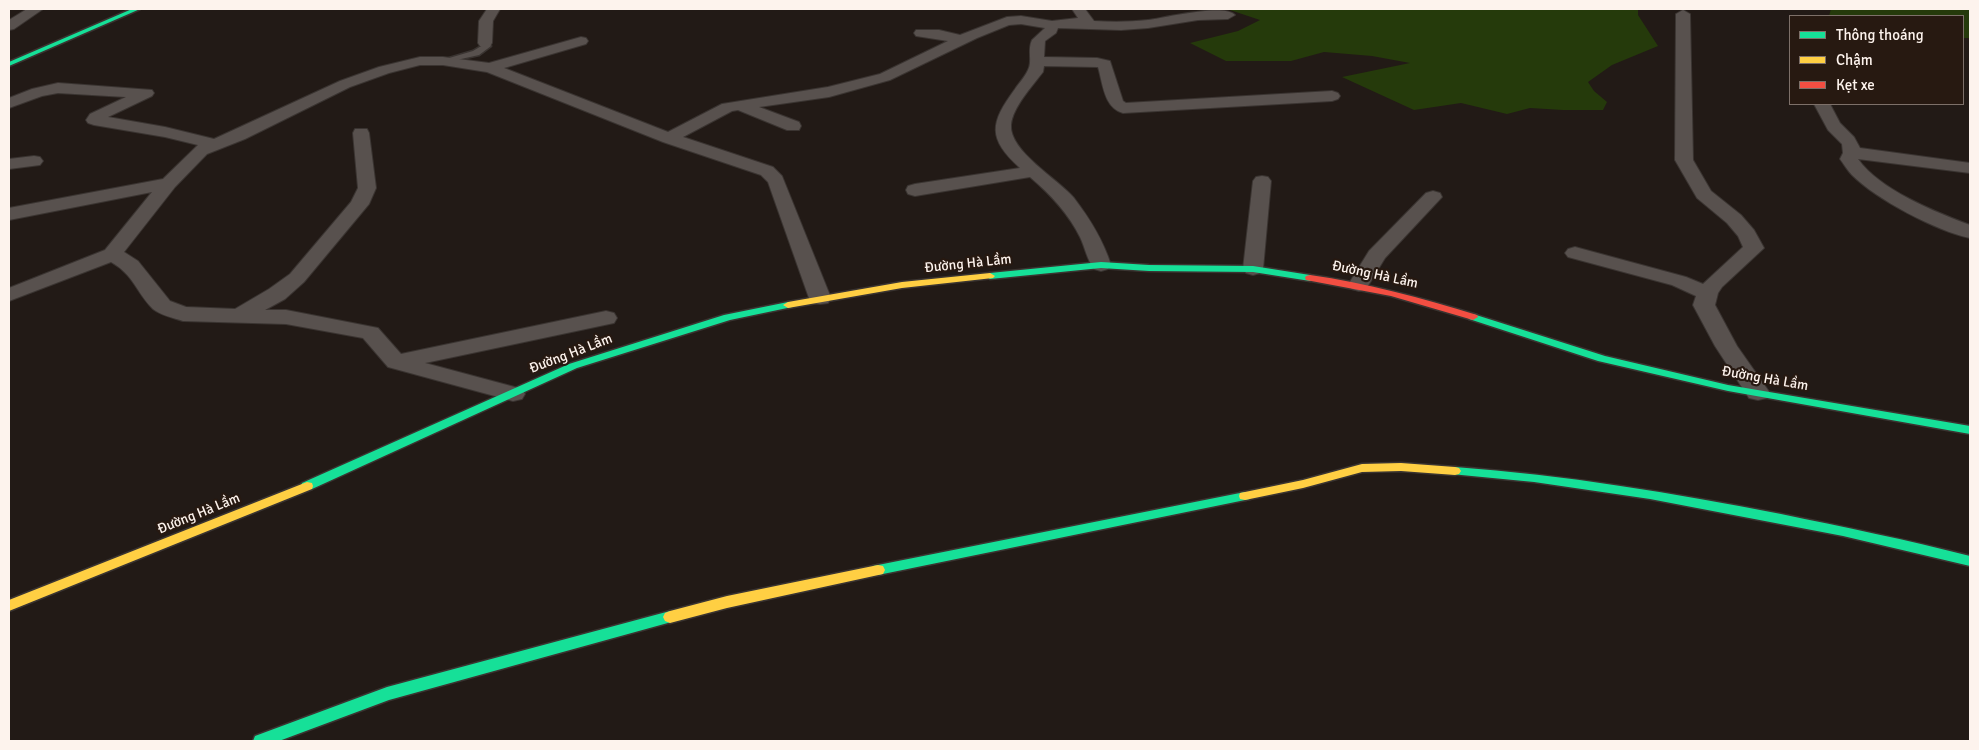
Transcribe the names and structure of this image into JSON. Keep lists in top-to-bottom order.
{
  "streets": {
    "main road": ["Đường Hà Lầm"]
  },
  "legend": ["Thông thoáng", "Chậm", "Kẹt xe"]
}
